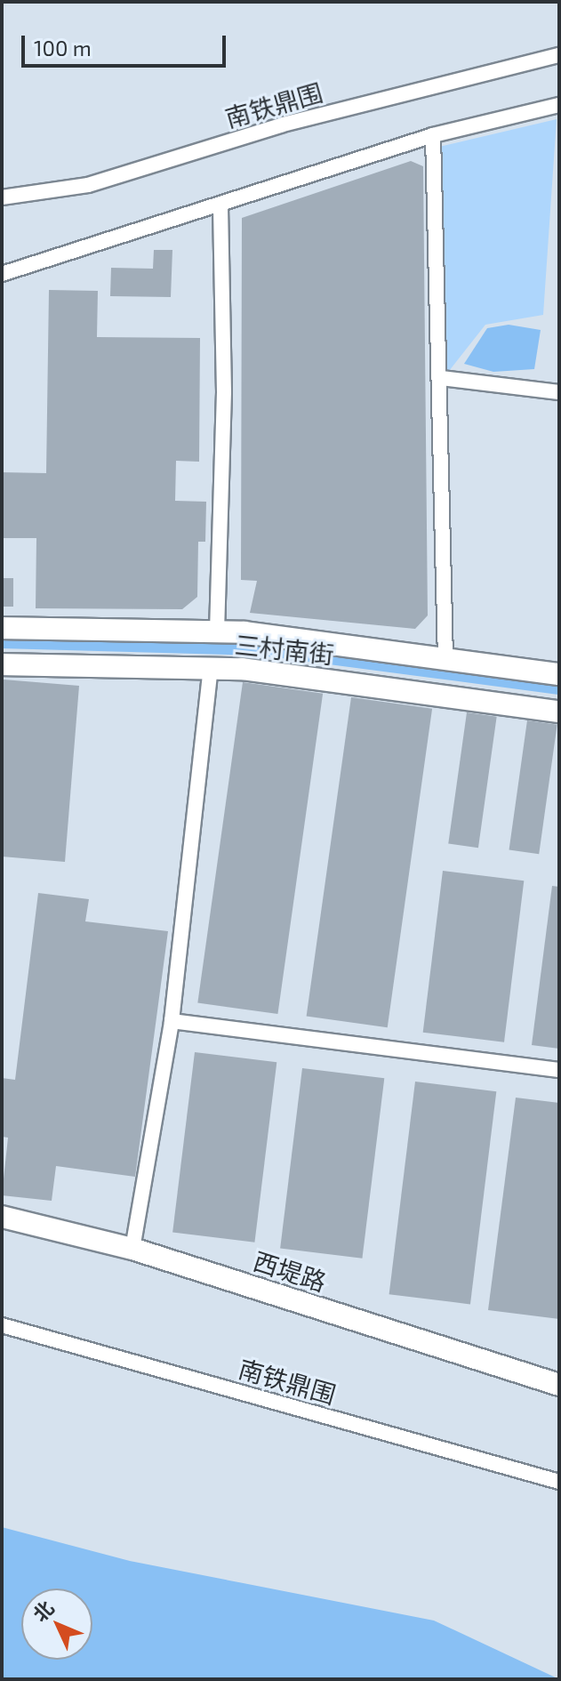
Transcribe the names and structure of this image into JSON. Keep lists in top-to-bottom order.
{
  "streets": {
    "street": ["南铁鼎围", "三村南街", "西堤路"]
  },
  "scale_bar": "100 m",
  "north": "top left"
}
